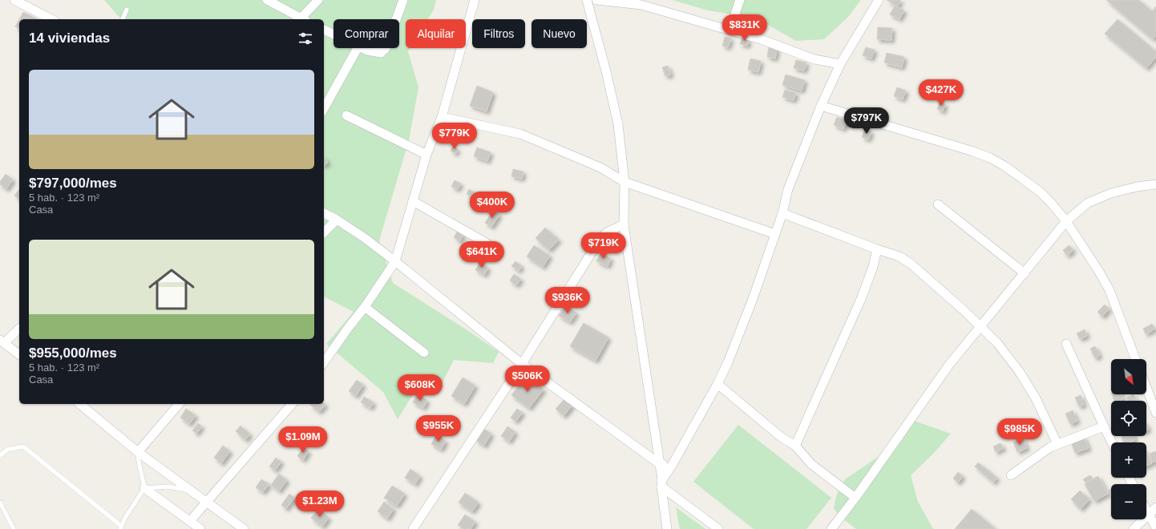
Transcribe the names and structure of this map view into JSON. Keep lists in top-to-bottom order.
{
  "north": "bottom right",
  "page": {
    "price": [
      "$831K",
      "$427K",
      "$797K",
      "$779K",
      "$400K",
      "$719K",
      "$641K",
      "$936K",
      "$506K",
      "$608K",
      "$955K",
      "$985K",
      "$1.09M",
      "$1.23M"
    ],
    "chip": [
      "Comprar",
      "Alquilar",
      "Filtros",
      "Nuevo"
    ],
    "heading": "14 viviendas",
    "list": [
      {
        "name": "$797,000/mes",
        "note": "5 hab. · 123 m² · Casa"
      },
      {
        "name": "$955,000/mes",
        "note": "5 hab. · 123 m² · Casa"
      }
    ],
    "map_buttons": ["+", "−"]
  }
}
